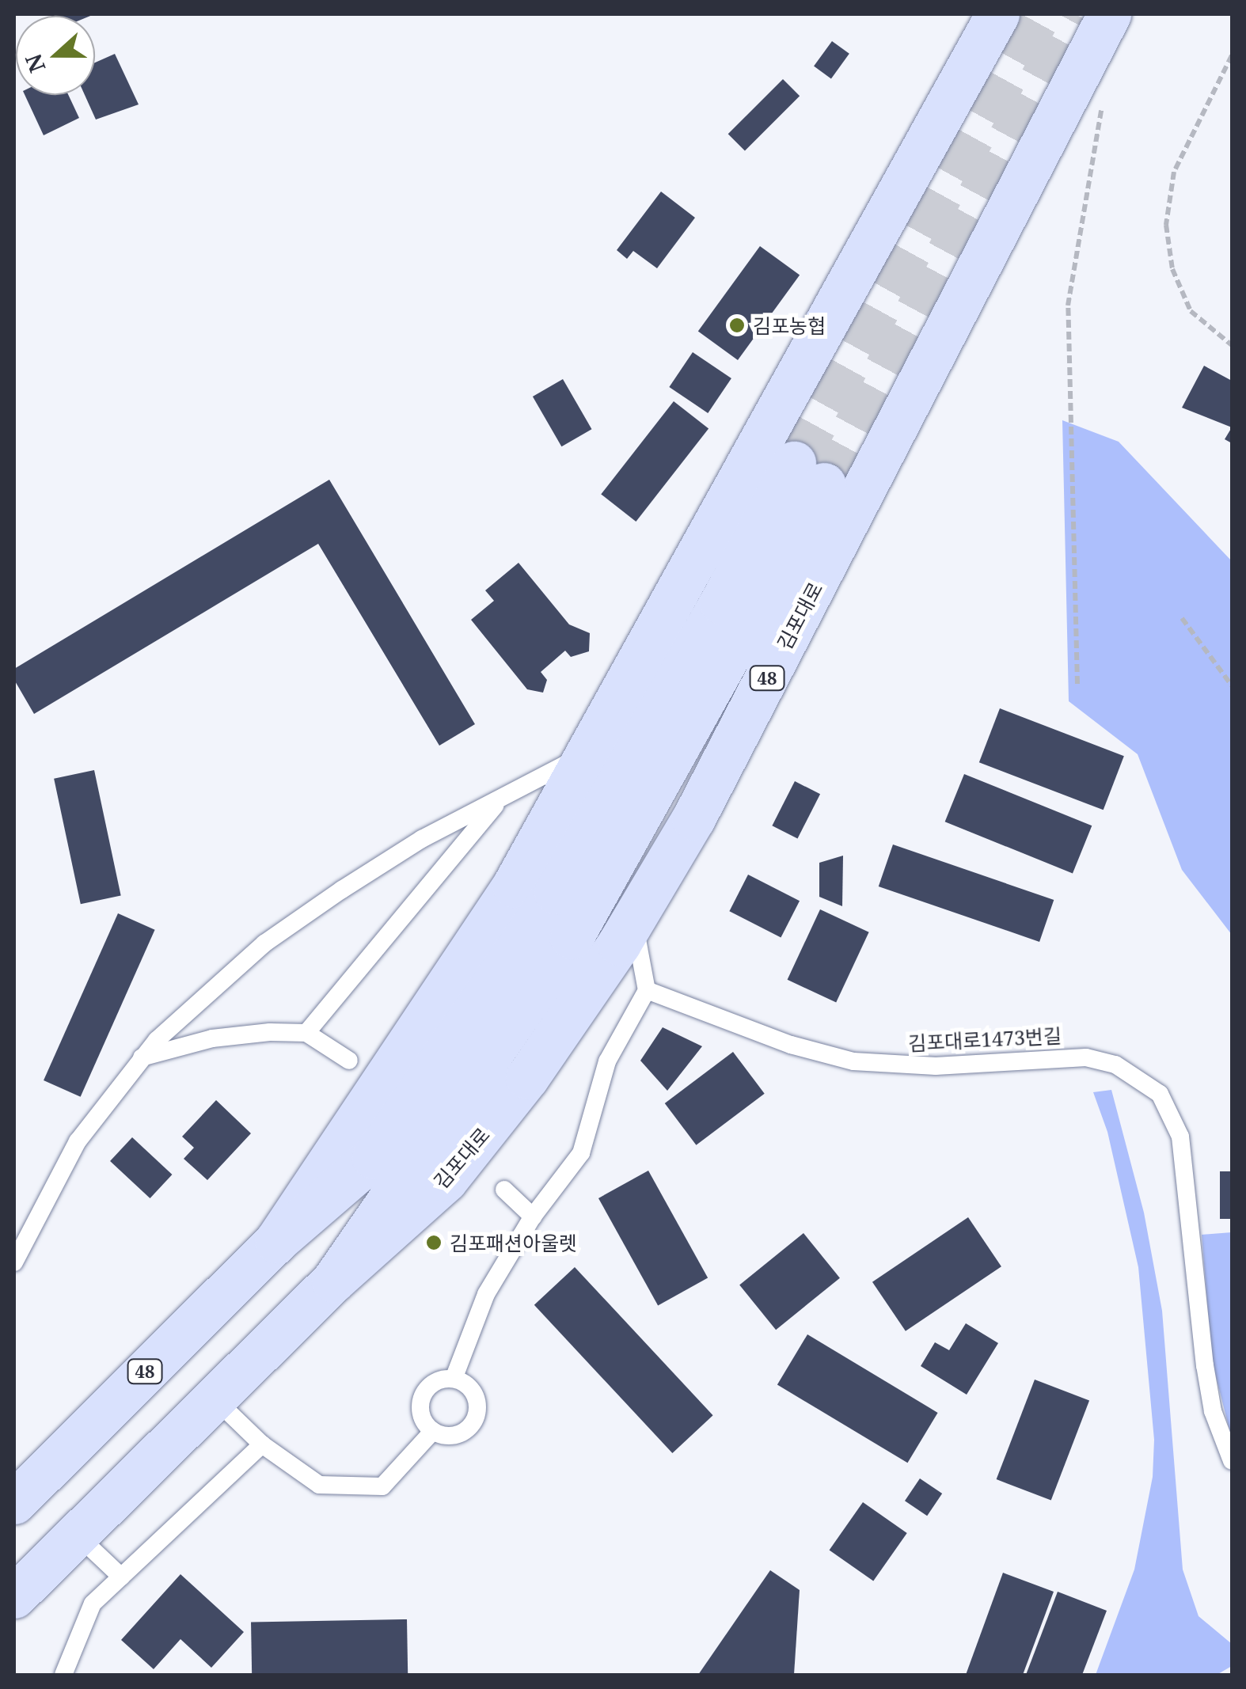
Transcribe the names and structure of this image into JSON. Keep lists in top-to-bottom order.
{
  "streets": {
    "main road": ["김포대로", "48"],
    "lane": ["김포대로1473번길"]
  },
  "places": ["김포농협", "김포패션아울렛"],
  "north": "left"
}
